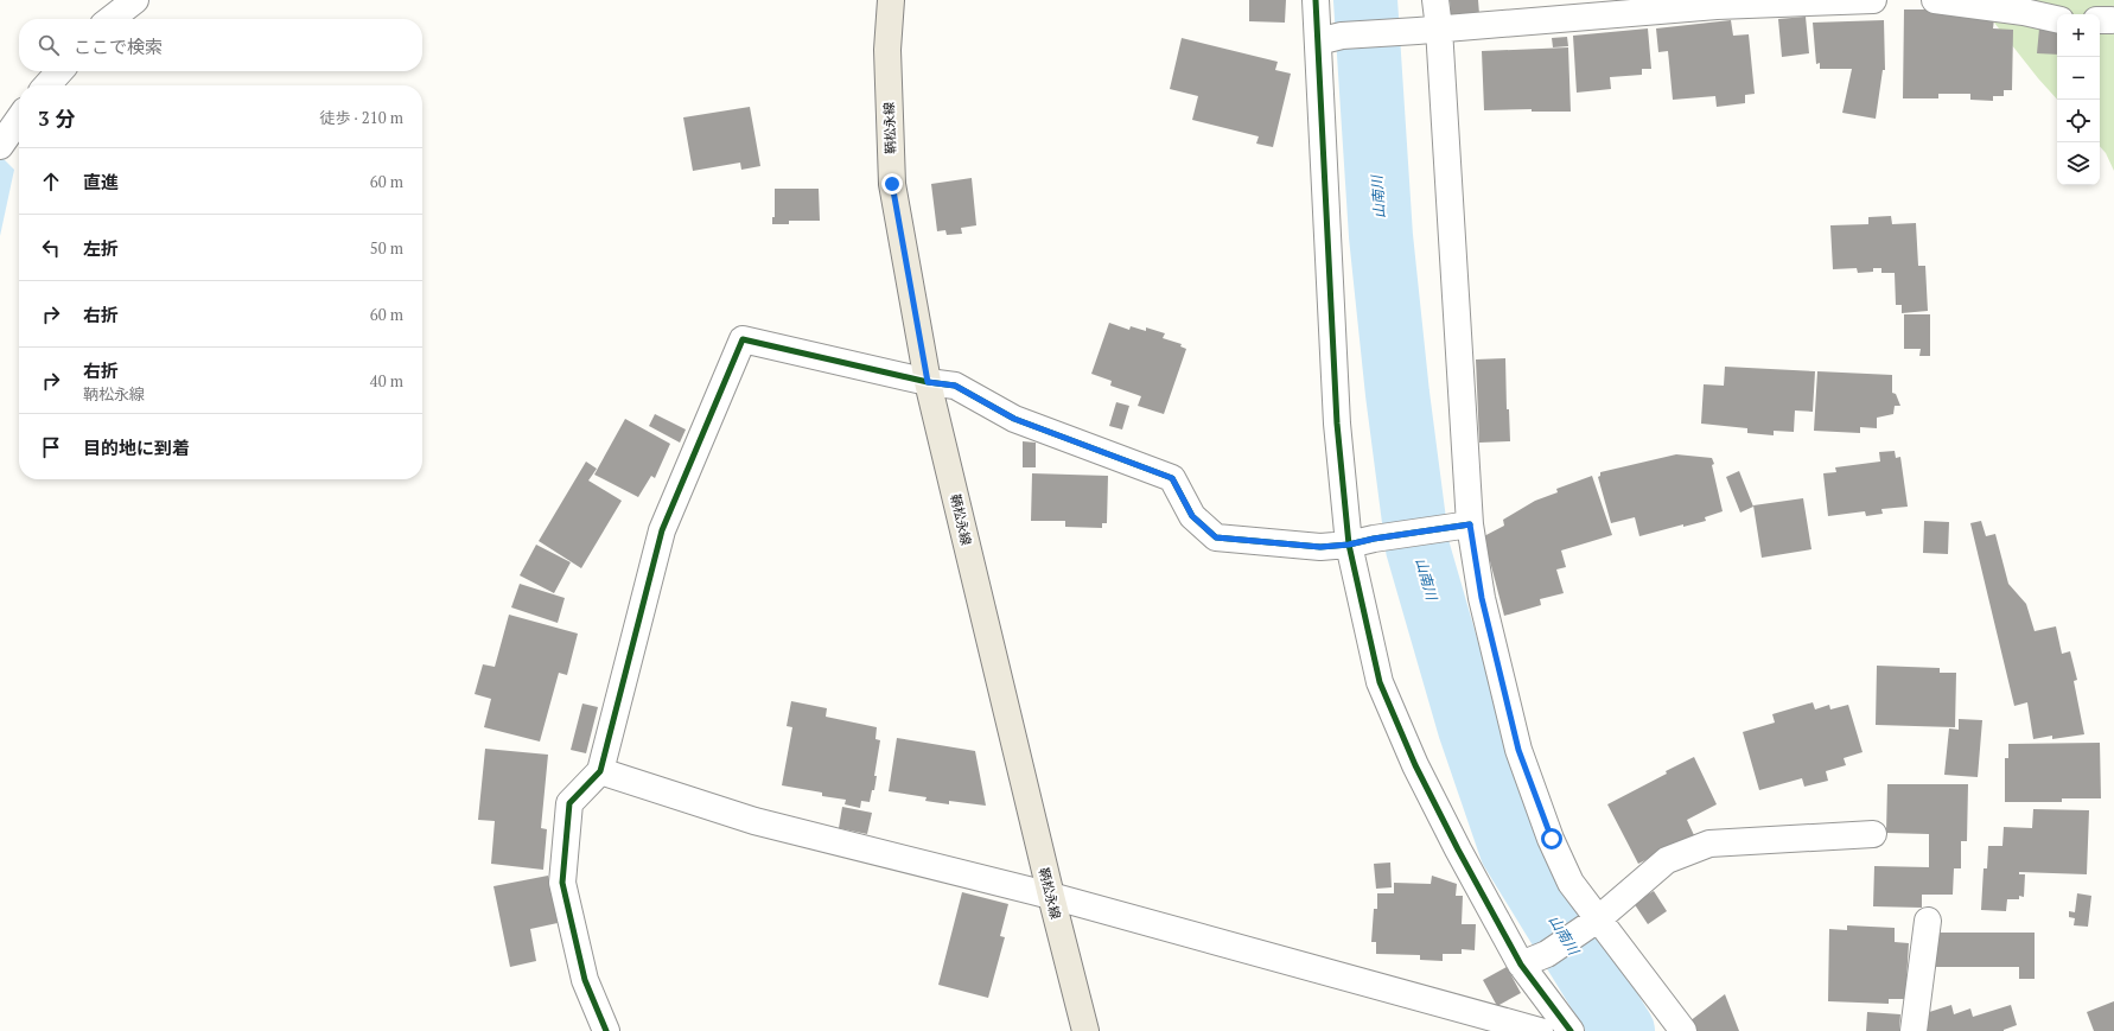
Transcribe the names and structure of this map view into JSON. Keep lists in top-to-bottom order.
{
  "streets": {
    "main road": ["鞆松永線"]
  },
  "water": ["山南川"],
  "page": {
    "map_buttons": ["+", "−"],
    "search": "ここで検索",
    "heading": ["3 分", "徒歩 · 210 m"],
    "list": [
      ["直進", "60 m"],
      ["左折", "50 m"],
      ["右折", "60 m"],
      ["右折", "鞆松永線", "40 m"],
      "目的地に到着"
    ]
  }
}
